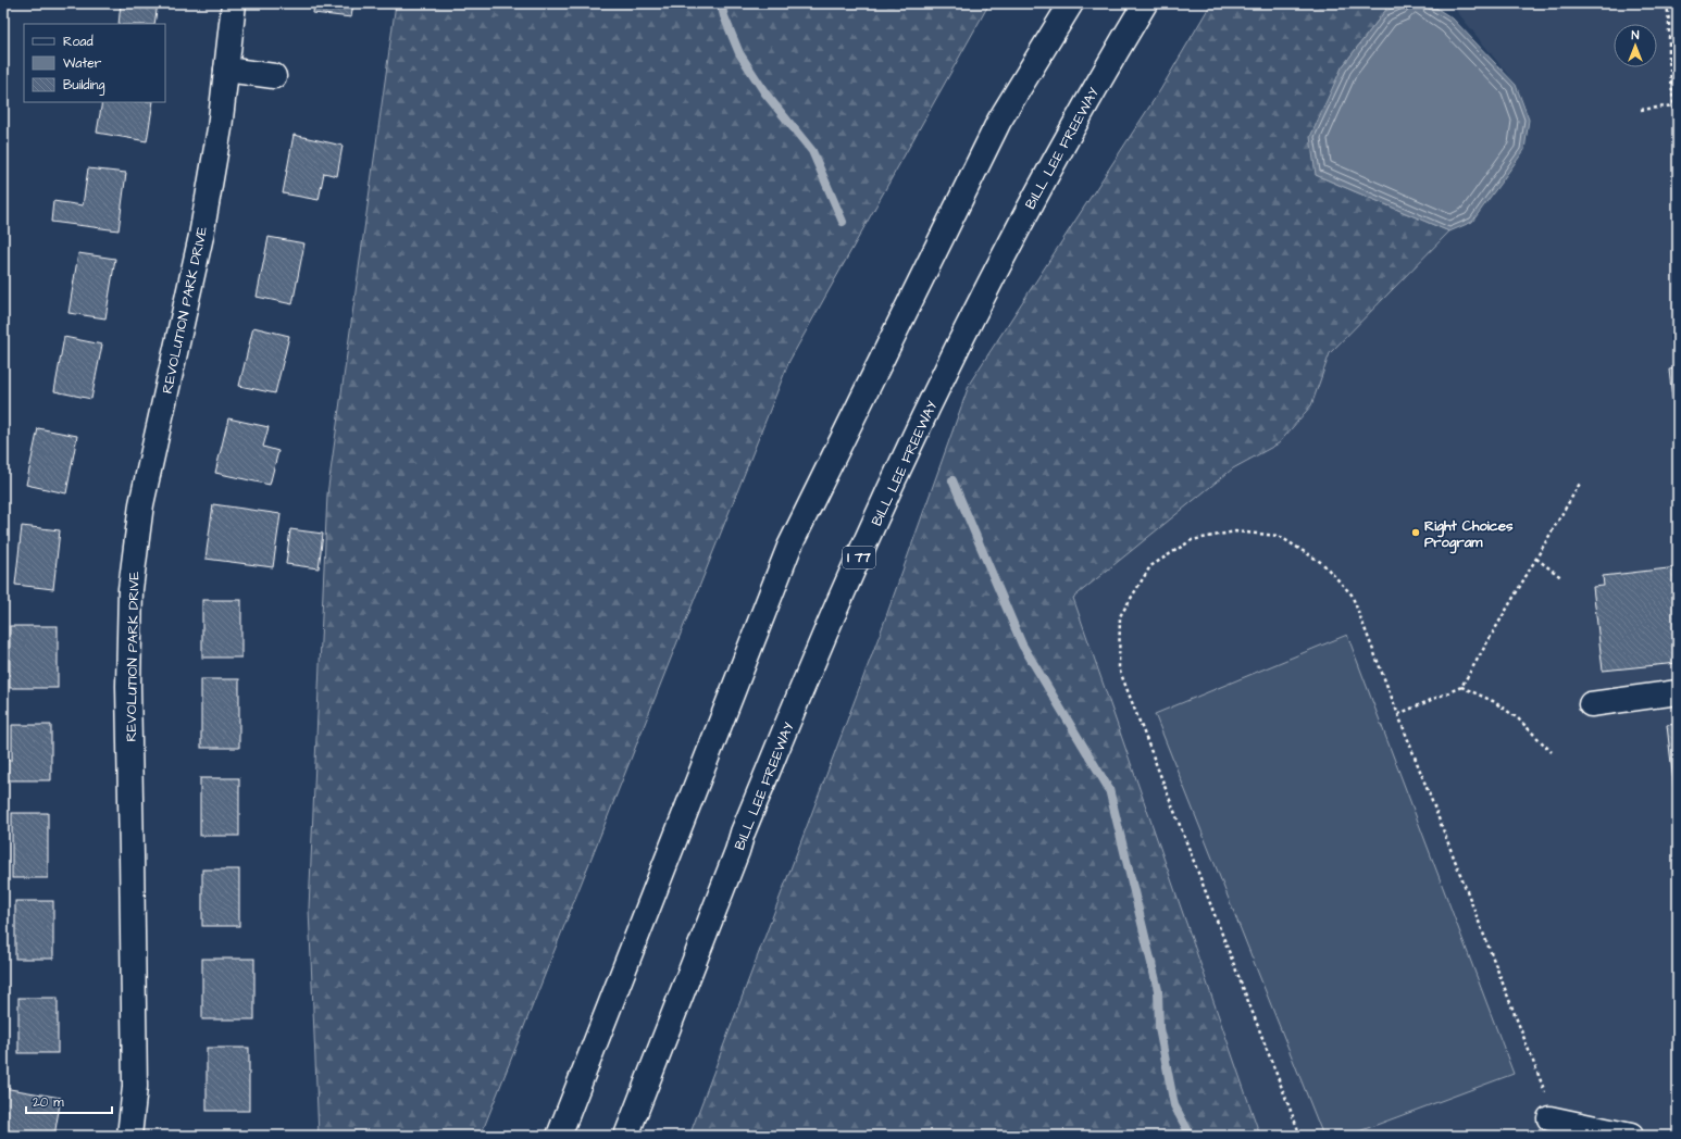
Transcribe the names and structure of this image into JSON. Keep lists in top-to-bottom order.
{
  "streets": {
    "main road": ["BILL LEE FREEWAY", "REVOLUTION PARK DRIVE", "I 77"]
  },
  "places": ["Right Choices Program"],
  "legend": ["Road", "Water", "Building"],
  "scale_bar": "20 m",
  "north": "top"
}
